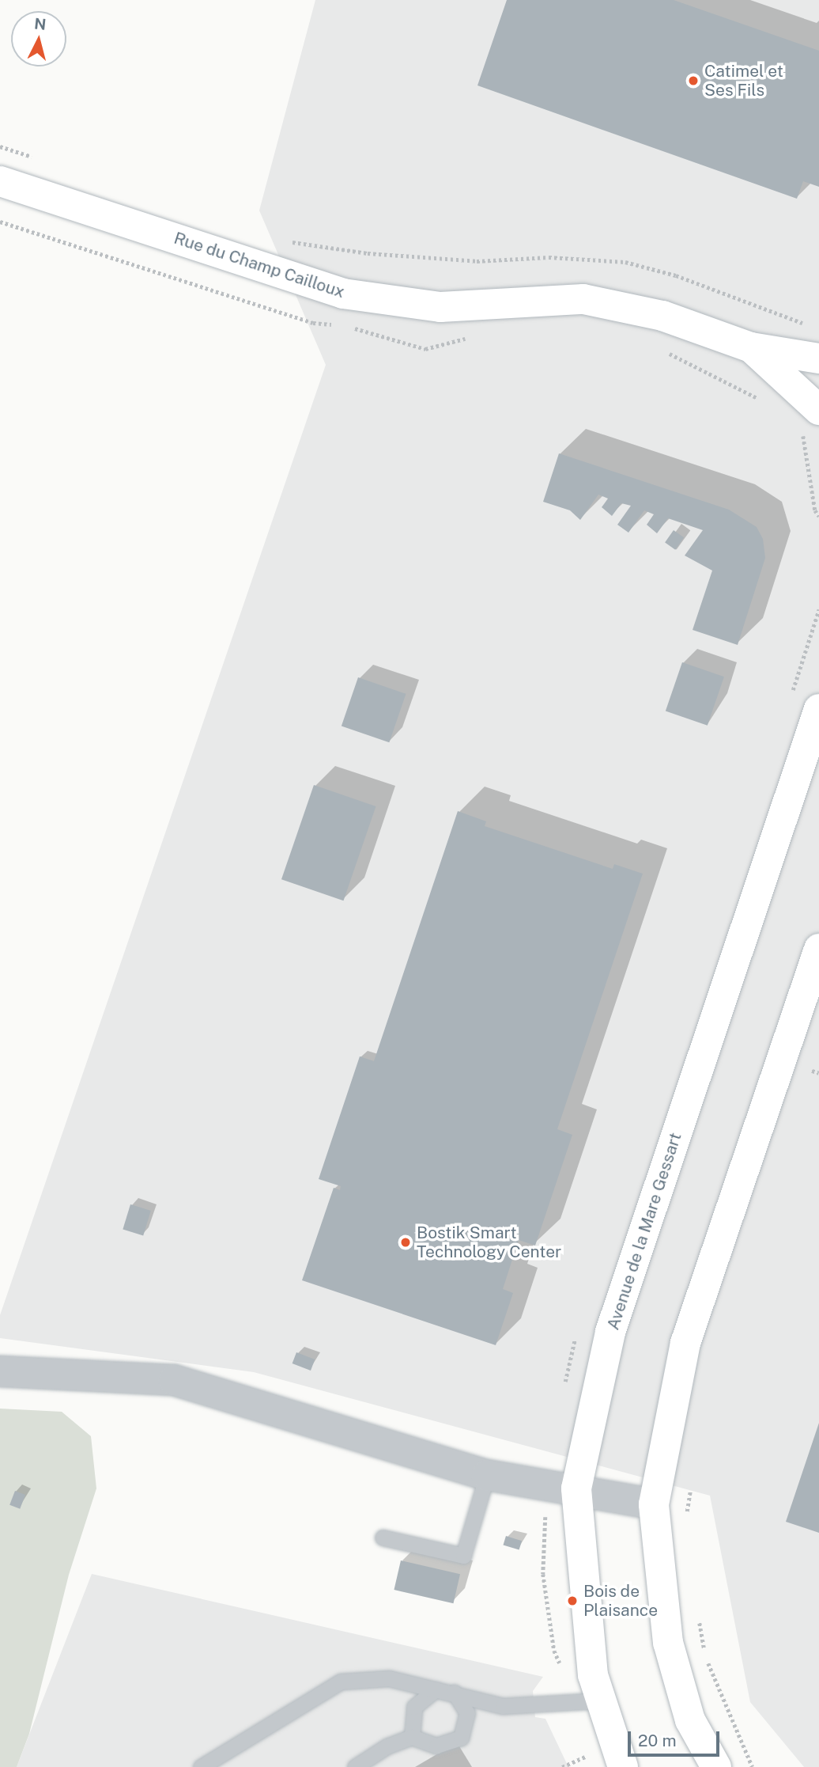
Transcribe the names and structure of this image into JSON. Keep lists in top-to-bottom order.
{
  "streets": {
    "street": ["Rue du Champ Cailloux", "Avenue de la Mare Gessart"]
  },
  "places": ["Catimel et Ses Fils", "Bostik Smart Technology Center", "Bois de Plaisance"],
  "scale_bar": "20 m",
  "north": "top"
}
